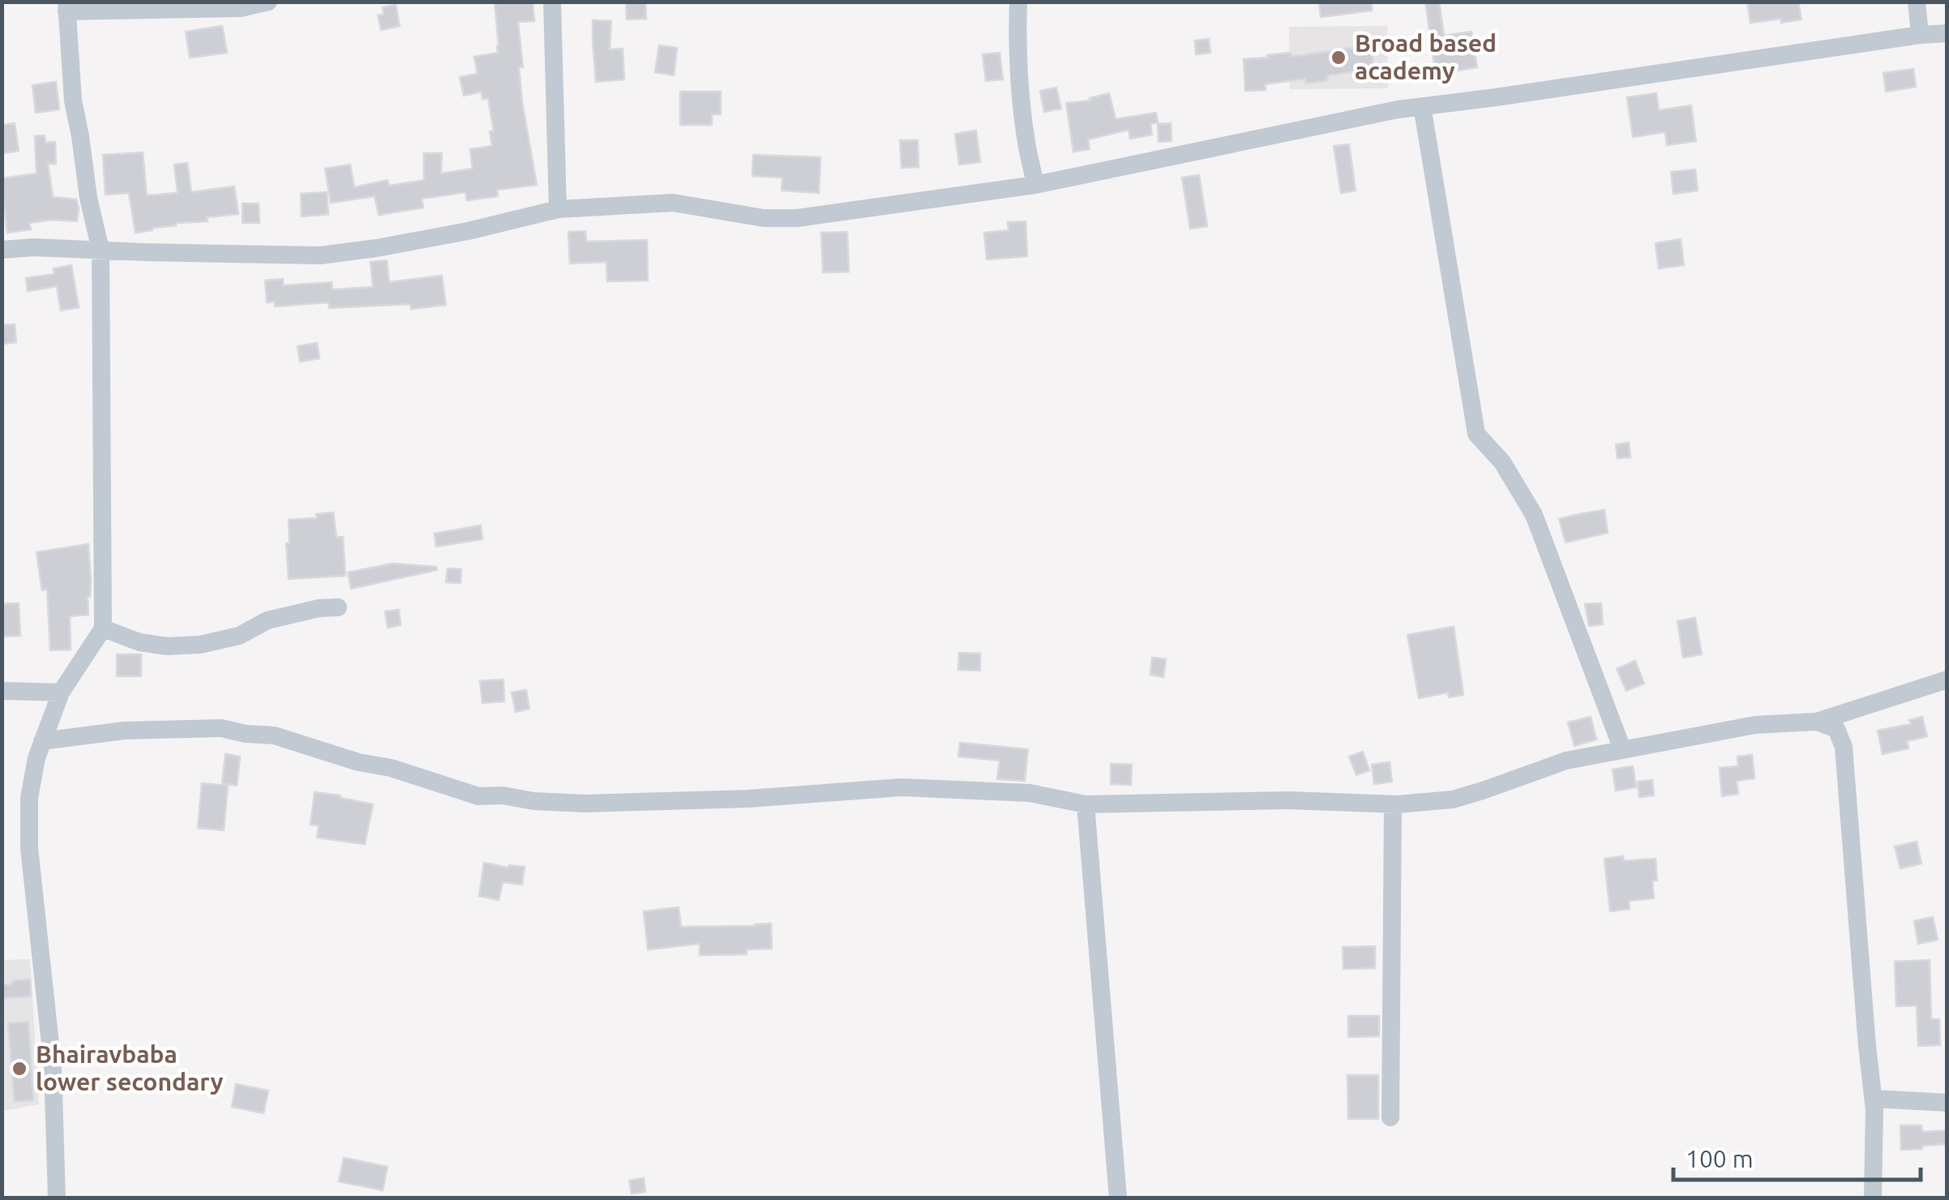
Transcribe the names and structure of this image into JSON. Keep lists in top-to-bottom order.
{
  "places": ["Broad based academy", "Bhairavbaba lower secondary"],
  "scale_bar": "100 m"
}
